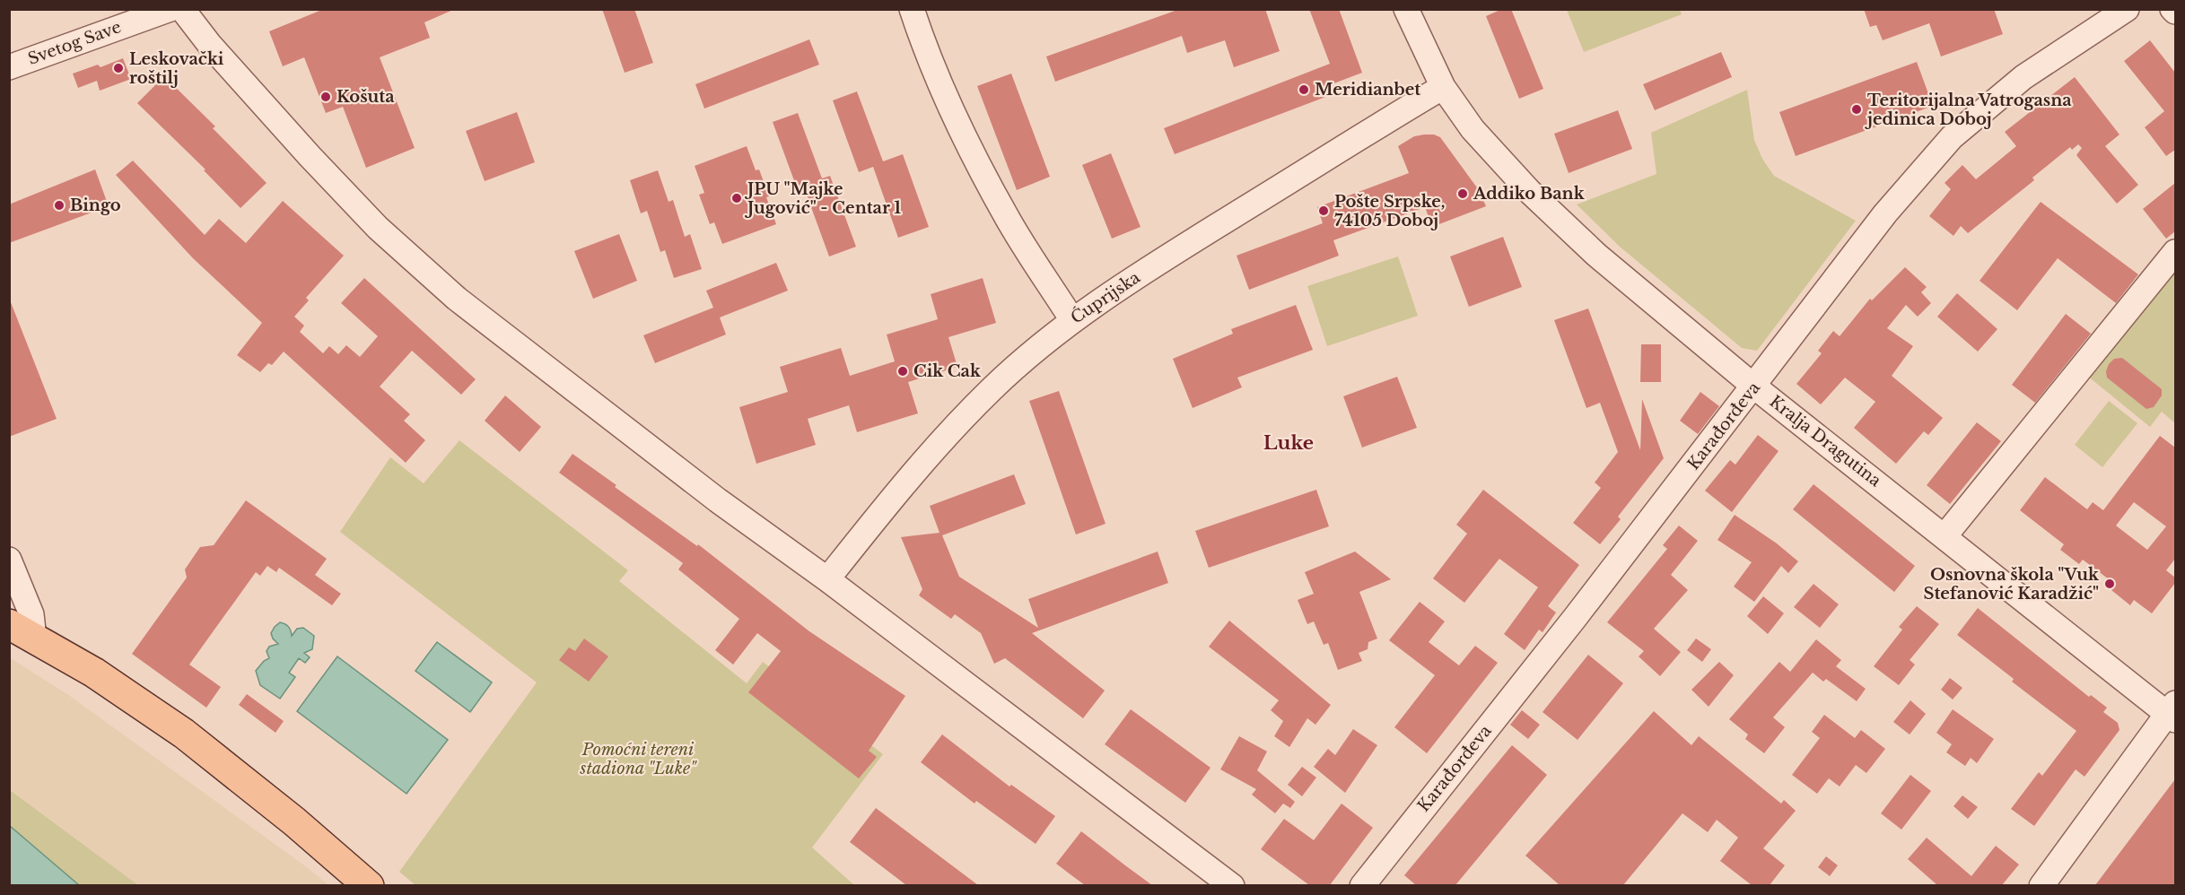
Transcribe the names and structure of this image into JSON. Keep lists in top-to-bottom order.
{
  "streets": {
    "street": [
      "Svetog Save",
      "Ćuprijska",
      "Karađorđeva",
      "Kralja Dragutina"
    ]
  },
  "crossings": [
    ["Ćuprijska", "Kralja Dragutina"],
    ["Karađorđeva", "Kralja Dragutina"]
  ],
  "districts": ["Luke"],
  "parks": ["Pomoćni tereni stadiona \"Luke\""],
  "places": [
    "Leskovački roštilj",
    "Meridianbet",
    "Košuta",
    "Teritorijalna Vatrogasna jedinica Doboj",
    "Addiko Bank",
    "JPU \"Majke Jugović\" - Centar 1",
    "Bingo",
    "Pošte Srpske, 74105 Doboj",
    "Cik Cak",
    "Osnovna škola \"Vuk Stefanović Karadžić\""
  ]
}
